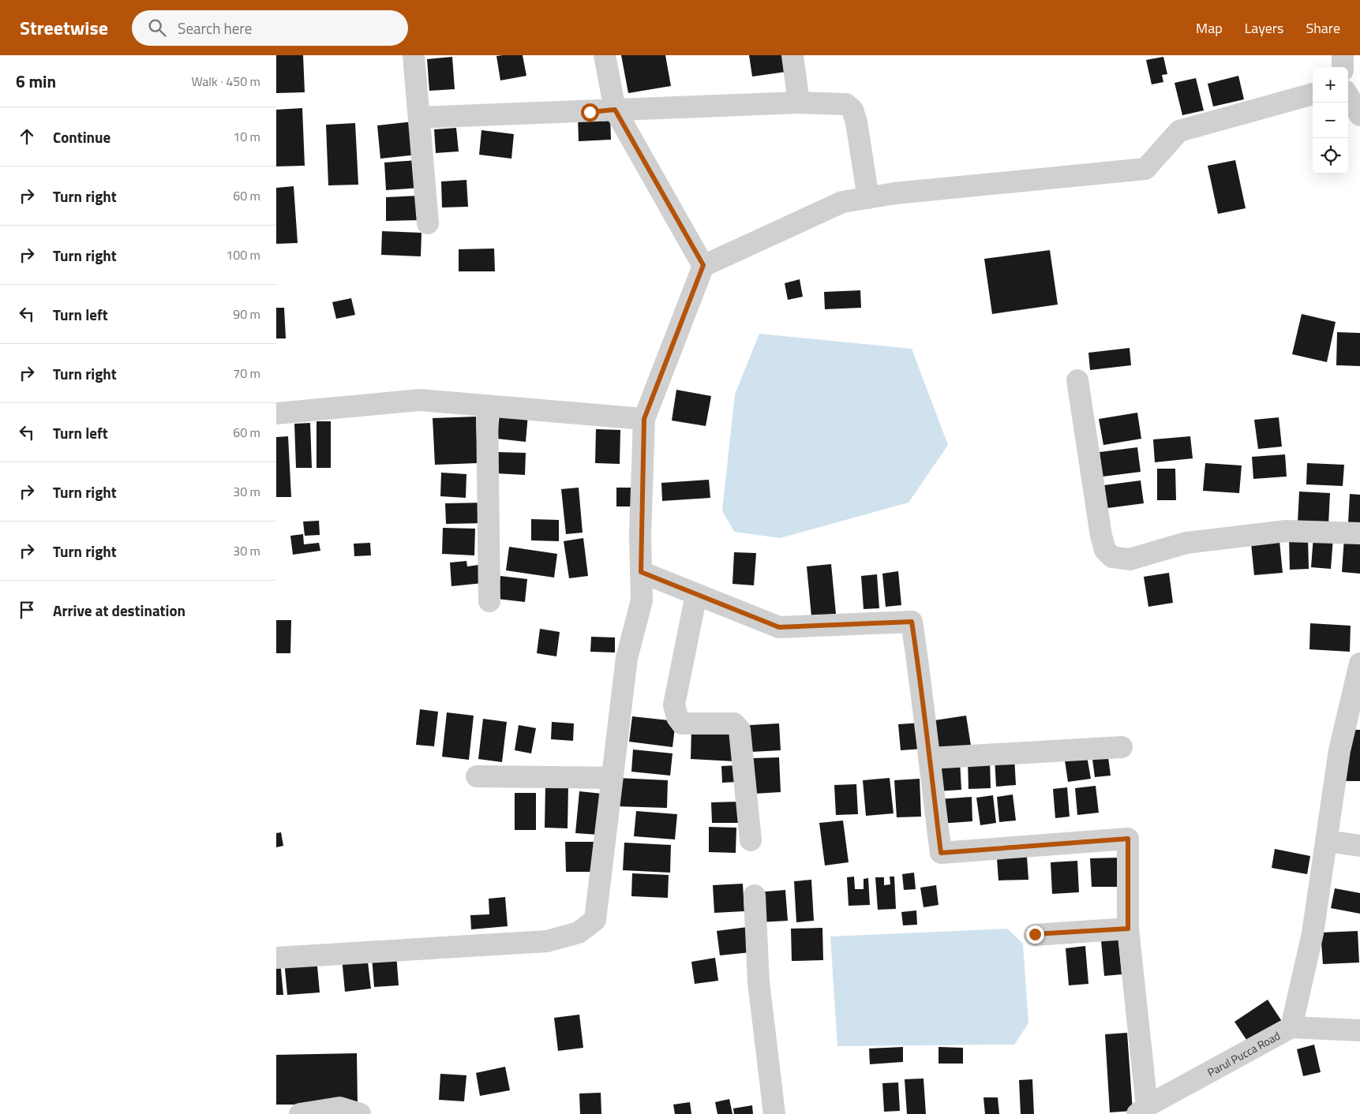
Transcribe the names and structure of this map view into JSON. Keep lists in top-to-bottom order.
{
  "streets": {
    "street": ["Parul Pucca Road"]
  },
  "page": {
    "header": "Streetwise",
    "search": "Search here",
    "nav": ["Map", "Layers", "Share"],
    "heading": ["6 min", "Walk · 450 m"],
    "map_buttons": ["+", "−"],
    "list": [
      ["Continue", "10 m"],
      ["Turn right", "60 m"],
      ["Turn right", "100 m"],
      ["Turn left", "90 m"],
      ["Turn right", "70 m"],
      ["Turn left", "60 m"],
      ["Turn right", "30 m"],
      ["Turn right", "30 m"],
      "Arrive at destination"
    ]
  }
}
